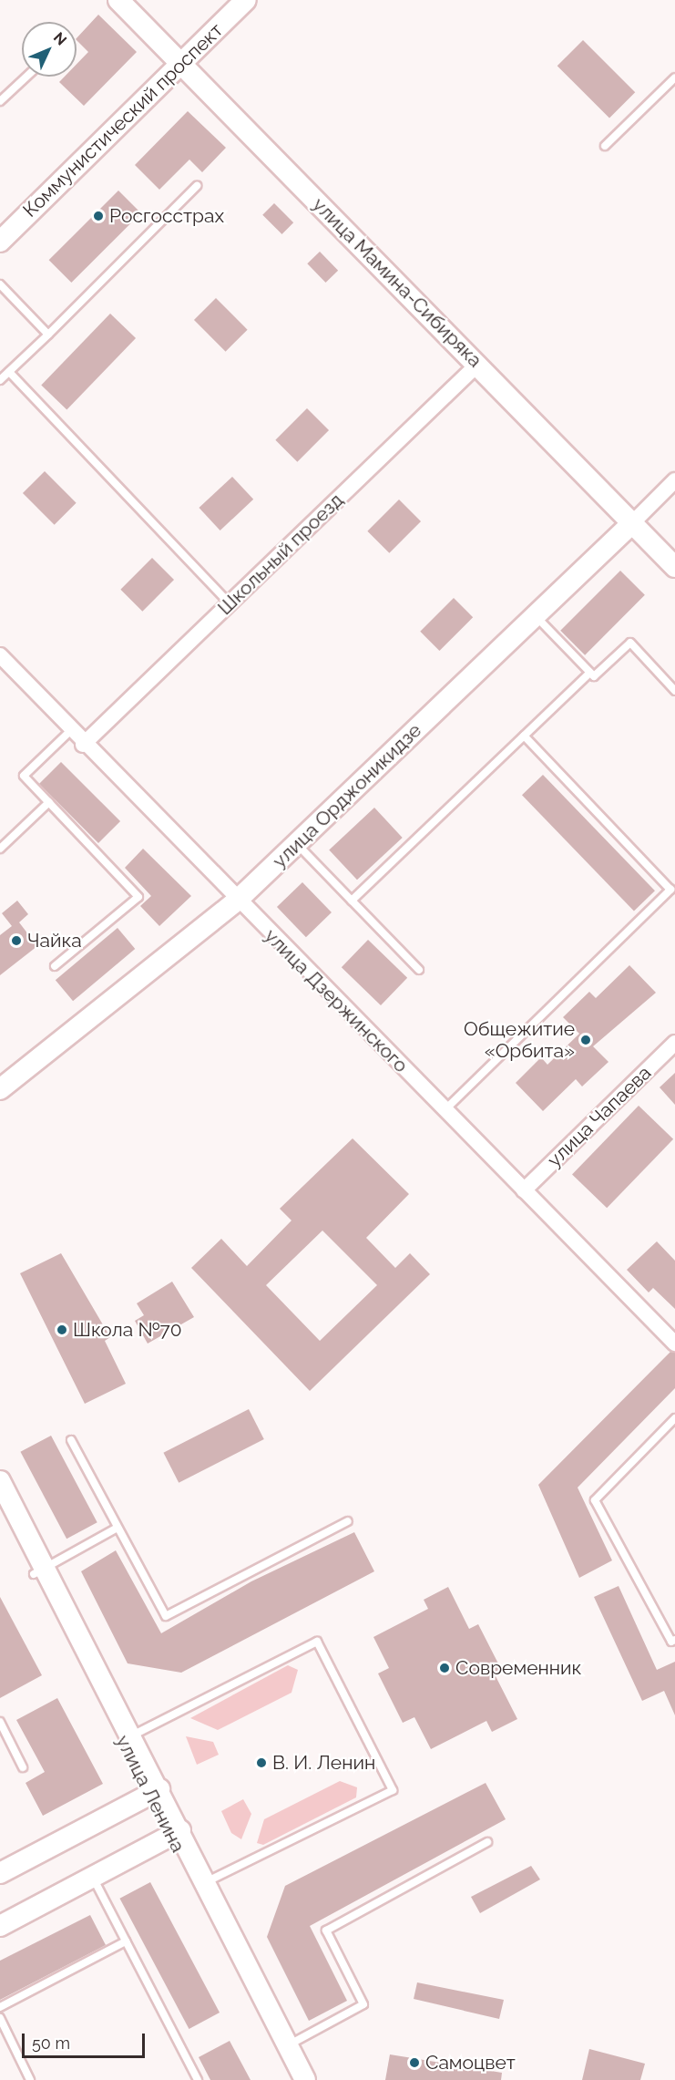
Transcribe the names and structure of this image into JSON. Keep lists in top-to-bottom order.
{
  "streets": {
    "main road": [
      "Коммунистический проспект",
      "улица Мамина-Сибиряка",
      "улица Орджоникидзе",
      "улица Ленина"
    ],
    "street": ["Школьный проезд", "улица Дзержинского", "улица Чапаева"]
  },
  "crossings": [
    ["Коммунистический проспект", "улица Мамина-Сибиряка"],
    ["улица Мамина-Сибиряка", "Школьный проезд"],
    ["улица Мамина-Сибиряка", "улица Орджоникидзе"],
    ["Школьный проезд", "улица Дзержинского"],
    ["улица Орджоникидзе", "улица Дзержинского"],
    ["улица Дзержинского", "улица Чапаева"]
  ],
  "places": [
    "Росгосстрах",
    "Чайка",
    "Общежитие «Орбита»",
    "Школа №70",
    "Современник",
    "В. И. Ленин",
    "Самоцвет"
  ],
  "scale_bar": "50 m",
  "north": "top right"
}
